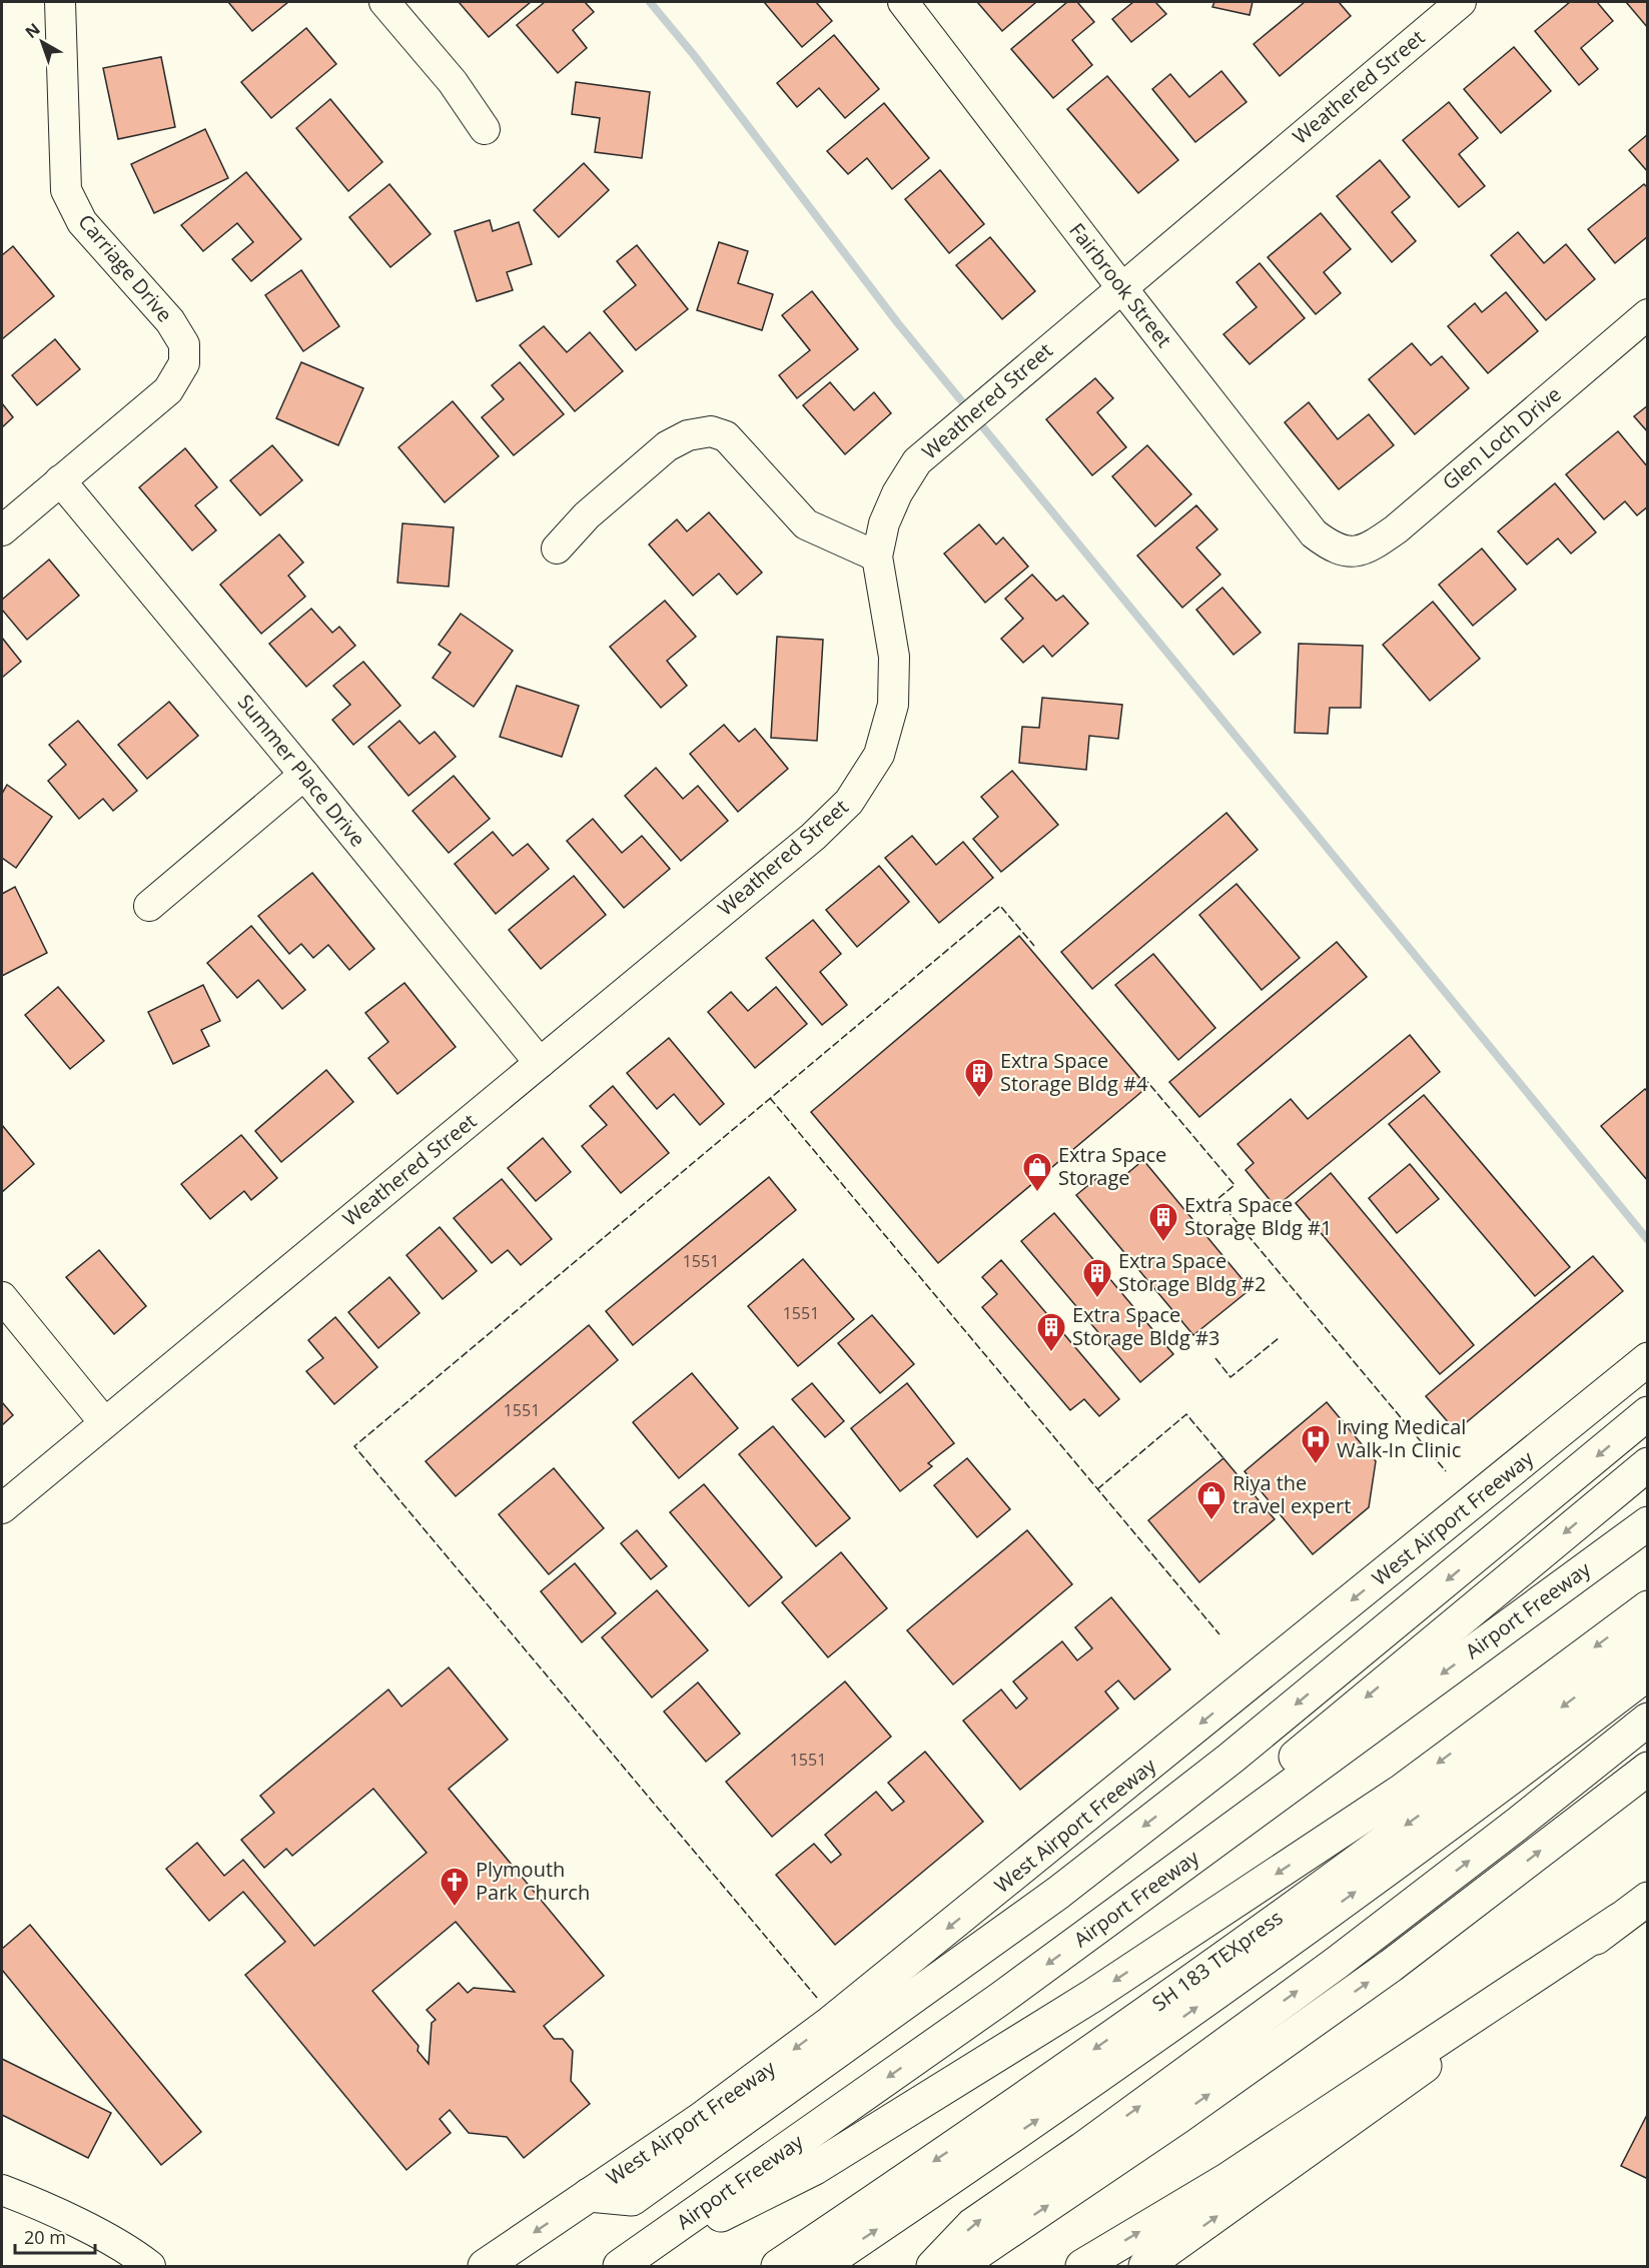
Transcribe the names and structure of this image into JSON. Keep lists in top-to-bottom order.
{
  "streets": {
    "main road": ["West Airport Freeway", "Airport Freeway", "SH 183 TEXpress"],
    "street": [
      "Weathered Street",
      "Carriage Drive",
      "Fairbrook Street",
      "Glen Loch Drive",
      "Summer Place Drive"
    ]
  },
  "crossings": [
    ["Weathered Street", "Fairbrook Street"],
    ["Weathered Street", "Summer Place Drive"],
    ["Carriage Drive", "Summer Place Drive"],
    ["Fairbrook Street", "Glen Loch Drive"]
  ],
  "places": {
    "building": [
      "Extra Space Storage Bldg #4",
      "Extra Space Storage Bldg #1",
      "Extra Space Storage Bldg #2",
      "Extra Space Storage Bldg #3"
    ],
    "shop": ["Extra Space Storage", "Riya the travel expert"],
    "hospital": ["Irving Medical Walk-In Clinic"],
    "church": ["Plymouth Park Church"]
  },
  "house_numbers": [
    "1551",
    "1551",
    "1551",
    "1551"
  ],
  "scale_bar": "20 m",
  "north": "top left"
}
